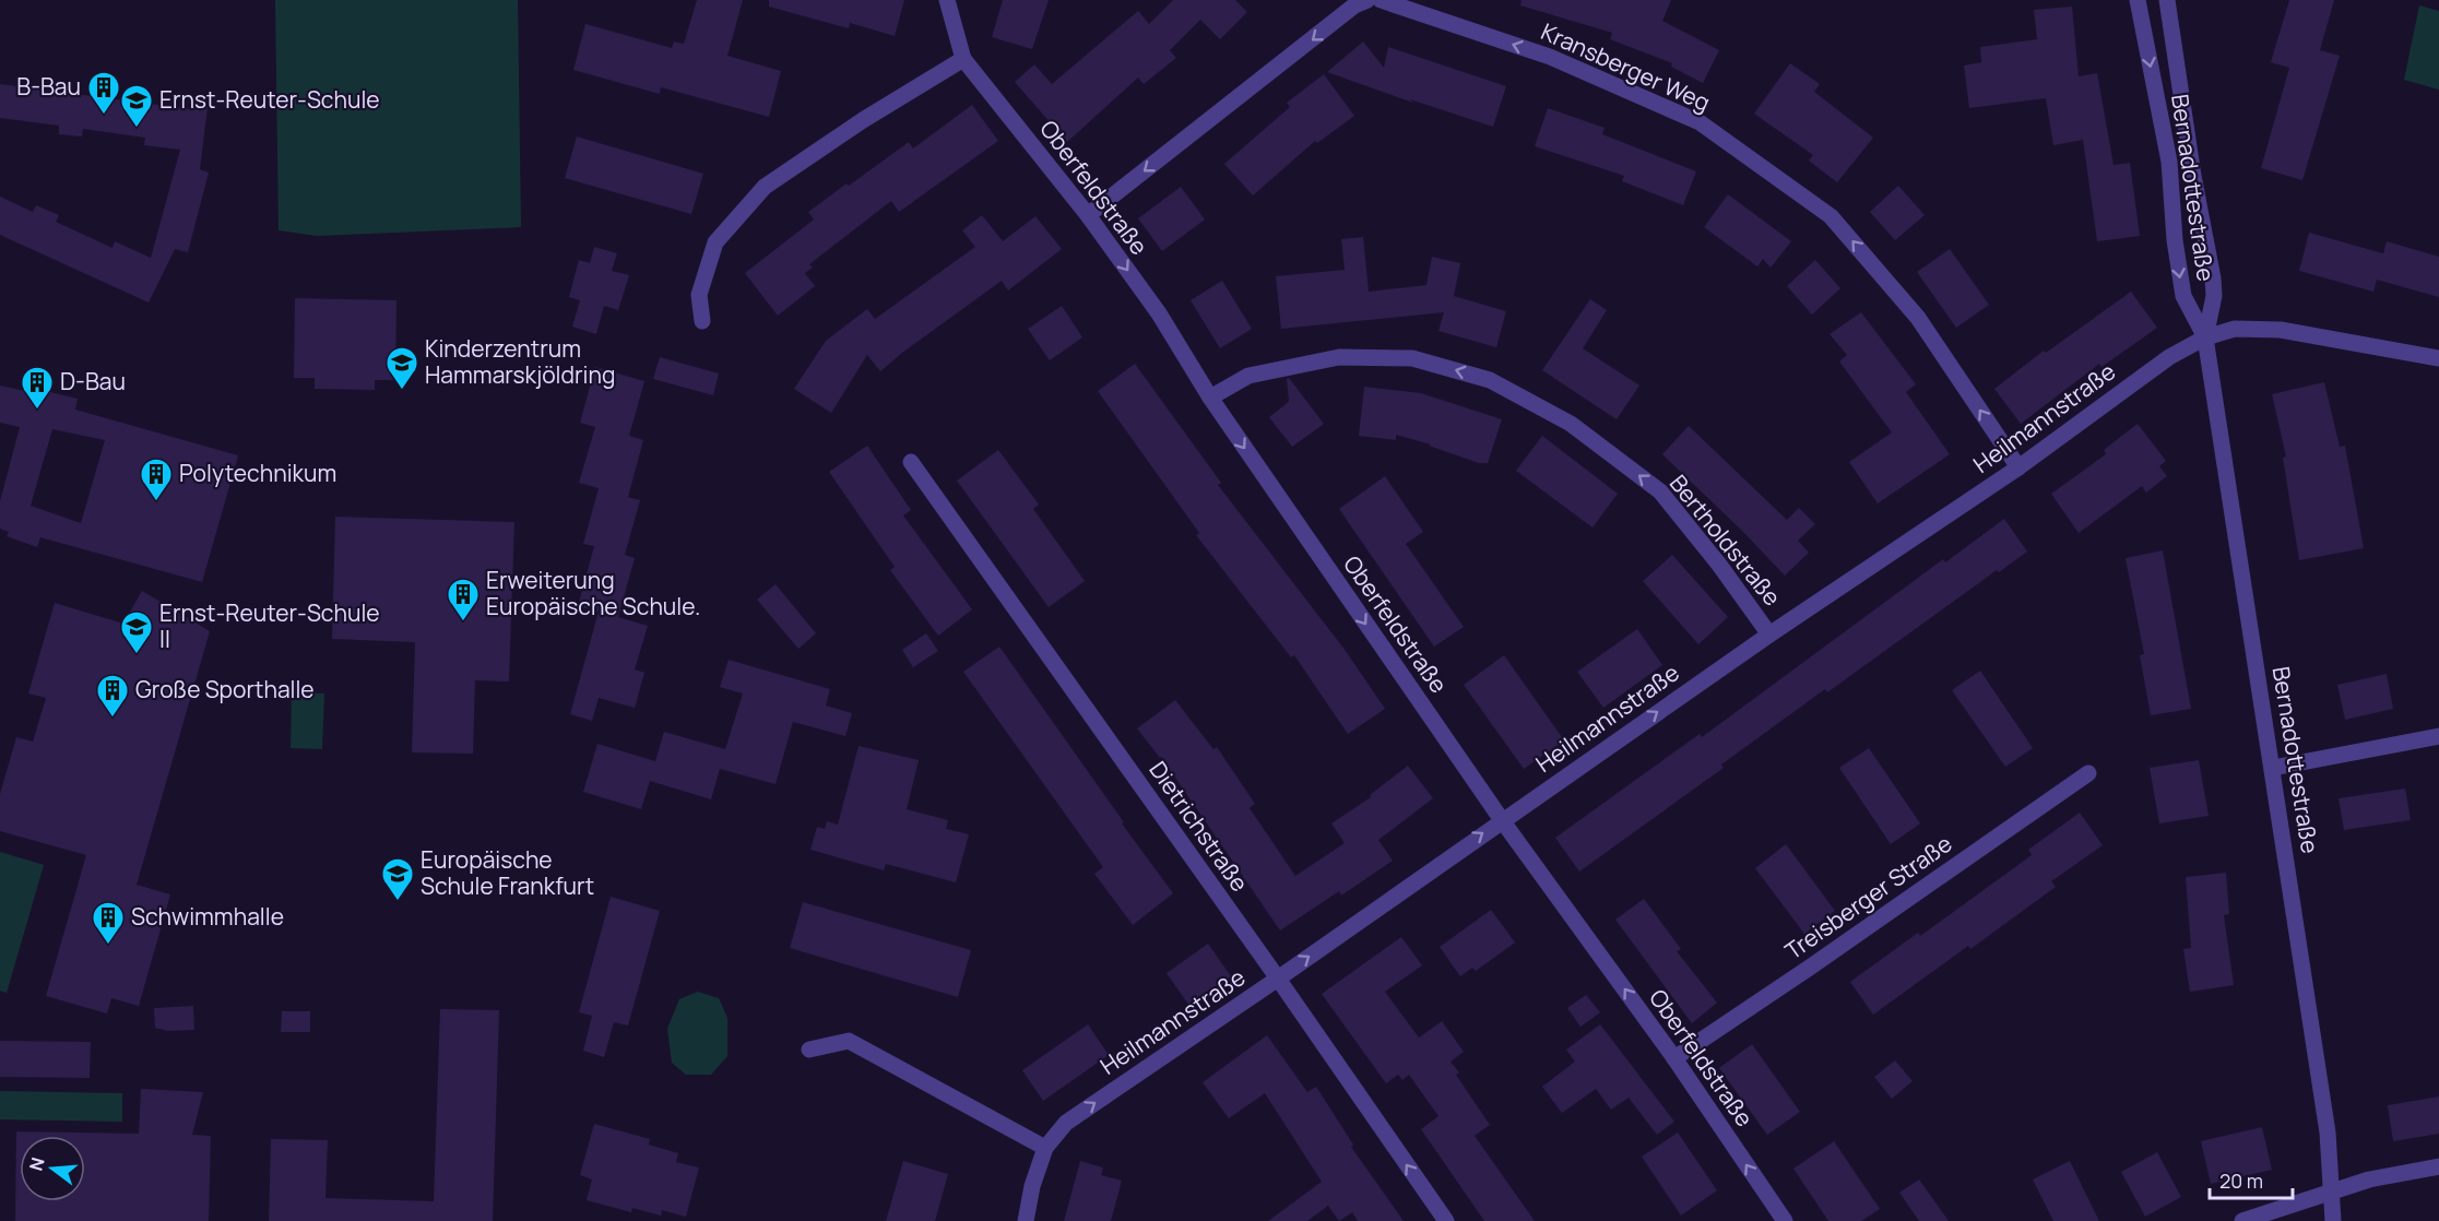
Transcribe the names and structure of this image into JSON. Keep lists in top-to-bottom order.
{
  "streets": {
    "street": [
      "Kransberger Weg",
      "Oberfeldstraße",
      "Bernadottestraße",
      "Heilmannstraße",
      "Bertholdstraße",
      "Dietrichstraße",
      "Treisberger Straße"
    ]
  },
  "crossings": [
    ["Kransberger Weg", "Heilmannstraße"],
    ["Oberfeldstraße", "Heilmannstraße"],
    ["Oberfeldstraße", "Bertholdstraße"],
    ["Oberfeldstraße", "Treisberger Straße"],
    ["Bernadottestraße", "Heilmannstraße"],
    ["Heilmannstraße", "Bertholdstraße"],
    ["Heilmannstraße", "Dietrichstraße"]
  ],
  "one_way": ["Kransberger Weg", "Heilmannstraße", "Bertholdstraße"],
  "places": {
    "building": [
      "B-Bau",
      "D-Bau",
      "Polytechnikum",
      "Erweiterung Europäische Schule.",
      "Große Sporthalle",
      "Schwimmhalle"
    ],
    "school or university": [
      "Ernst-Reuter-Schule",
      "Kinderzentrum Hammarskjöldring",
      "Ernst-Reuter-Schule II",
      "Europäische Schule Frankfurt"
    ]
  },
  "scale_bar": "20 m",
  "north": "left"
}
